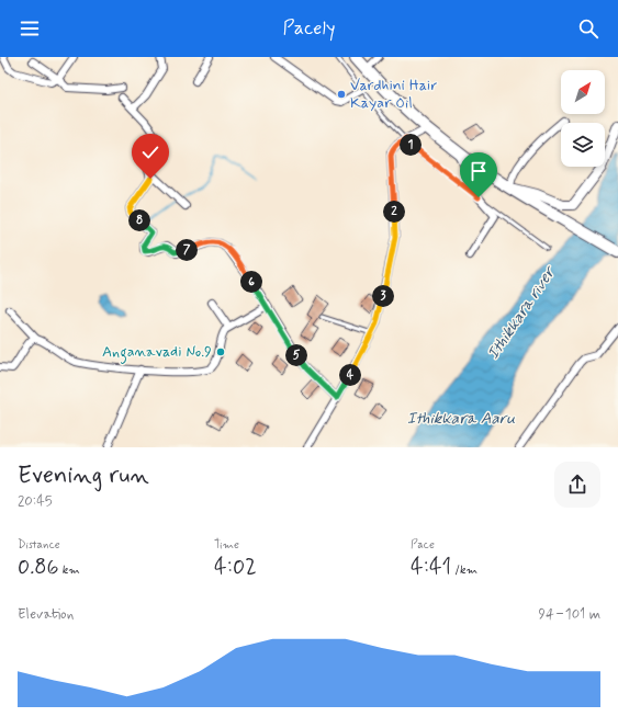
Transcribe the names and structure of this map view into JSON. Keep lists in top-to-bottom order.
{
  "water": ["Ithikkara river", "Ithikkara Aaru"],
  "places": ["Vardhini Hair Kayar Oil", "Anganavadi No.9"],
  "north": "top right",
  "page": {
    "header": "Pacely",
    "pins": [
      "1",
      "2",
      "8",
      "7",
      "6",
      "3",
      "5",
      "4"
    ],
    "heading": ["Evening run", "20:45"],
    "stats": [
      ["Distance", "0.86 km"],
      ["Time", "4:02"],
      ["Pace", "4:41 /km"]
    ],
    "chart": ["Elevation", "94–101 m"]
  }
}
